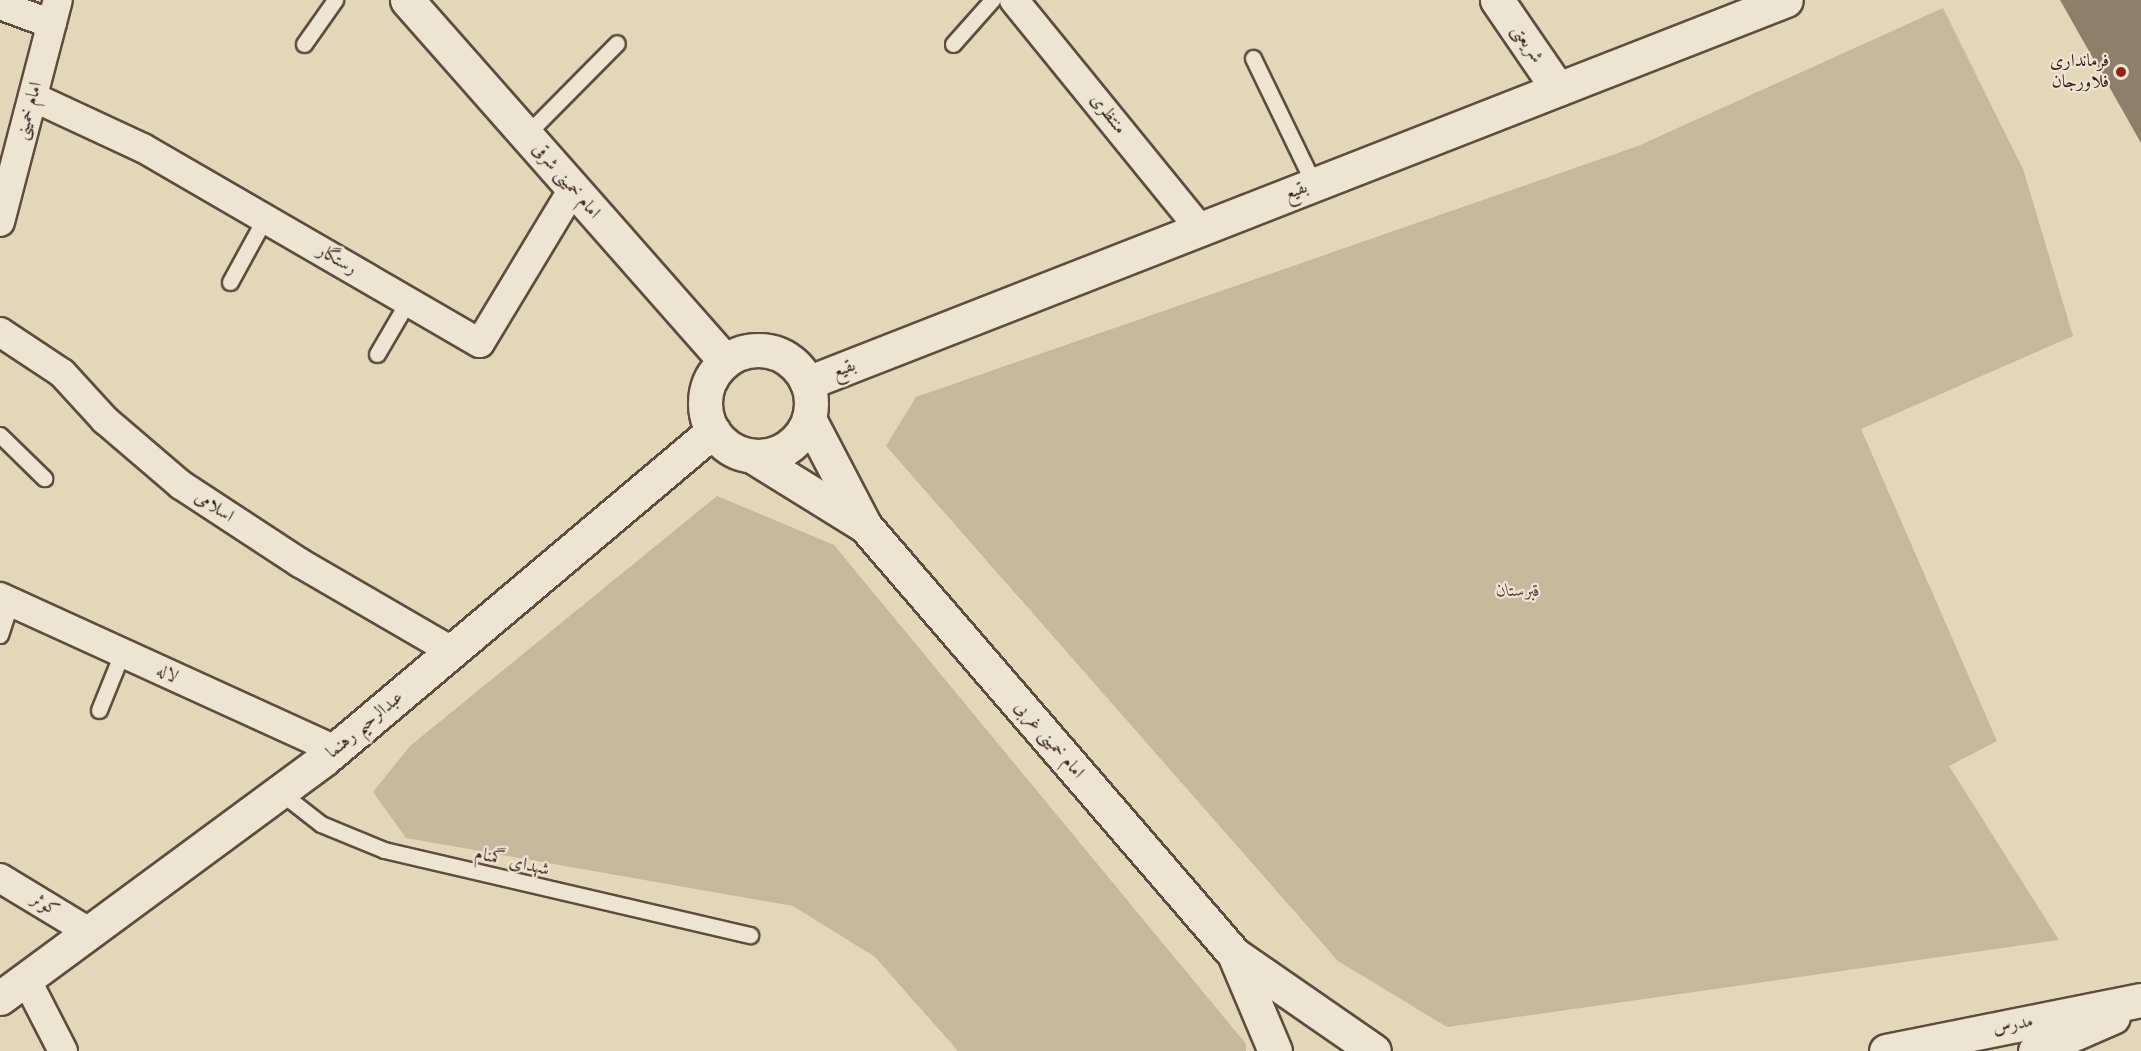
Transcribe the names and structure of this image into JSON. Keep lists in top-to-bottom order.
{
  "streets": {
    "main road": [
      "شریعتی",
      "امام خمینی شرقی",
      "بقیع",
      "عبدالرحیم رهنما",
      "امام خمینی غربی",
      "مدرس"
    ],
    "street": [
      "امام خمینی",
      "منتظری",
      "رستگار",
      "اسلامی",
      "لاله",
      "کوثر"
    ],
    "lane": ["شهدای گمنام"]
  },
  "crossings": [
    ["شریعتی", "بقیع"],
    ["امام خمینی", "رستگار"],
    ["منتظری", "بقیع"],
    ["امام خمینی شرقی", "بقیع"],
    ["امام خمینی شرقی", "رستگار"],
    ["امام خمینی شرقی", "عبدالرحیم رهنما"],
    ["امام خمینی شرقی", "امام خمینی غربی"],
    ["بقیع", "عبدالرحیم رهنما"],
    ["بقیع", "امام خمینی غربی"],
    ["اسلامی", "عبدالرحیم رهنما"],
    ["لاله", "عبدالرحیم رهنما"],
    ["عبدالرحیم رهنما", "امام خمینی غربی"],
    ["عبدالرحیم رهنما", "شهدای گمنام"],
    ["عبدالرحیم رهنما", "کوثر"]
  ],
  "parks": ["قبرستان"],
  "places": ["فرمانداری فلاورجان"]
}
